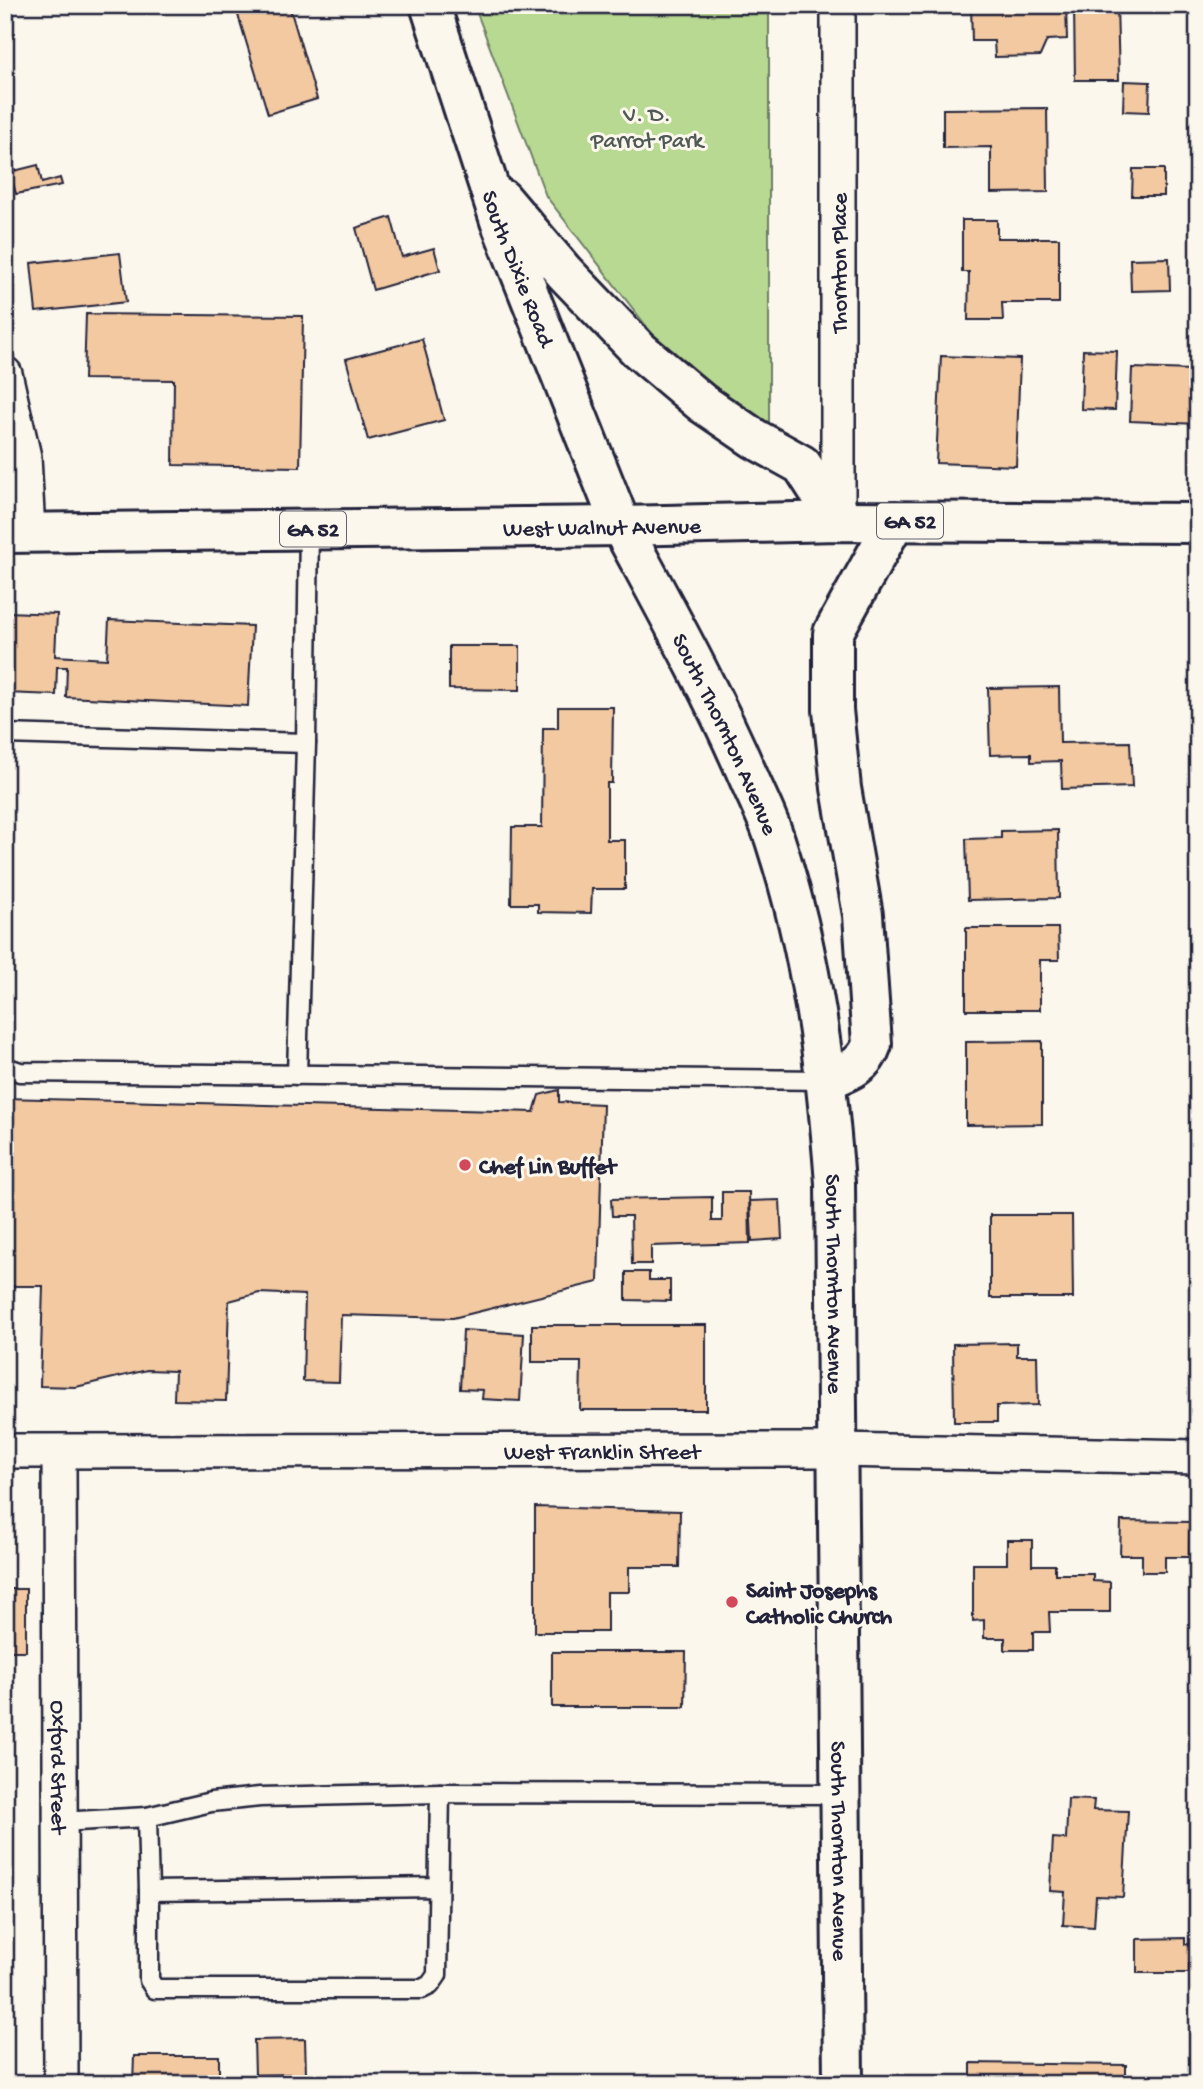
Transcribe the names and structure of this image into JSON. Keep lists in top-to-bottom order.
{
  "streets": {
    "main road": [
      "South Dixie Road",
      "GA 52",
      "West Walnut Avenue",
      "South Thornton Avenue"
    ],
    "street": ["Thornton Place", "West Franklin Street", "Oxford Street"]
  },
  "crossings": [
    ["Thornton Place", "West Walnut Avenue"],
    ["South Dixie Road", "West Walnut Avenue"],
    ["South Dixie Road", "South Thornton Avenue"],
    ["West Walnut Avenue", "South Thornton Avenue"],
    ["South Thornton Avenue", "West Franklin Street"],
    ["West Franklin Street", "Oxford Street"]
  ],
  "parks": ["V. D. Parrot Park"],
  "places": ["Chef Lin Buffet", "Saint Josephs Catholic Church"]
}
